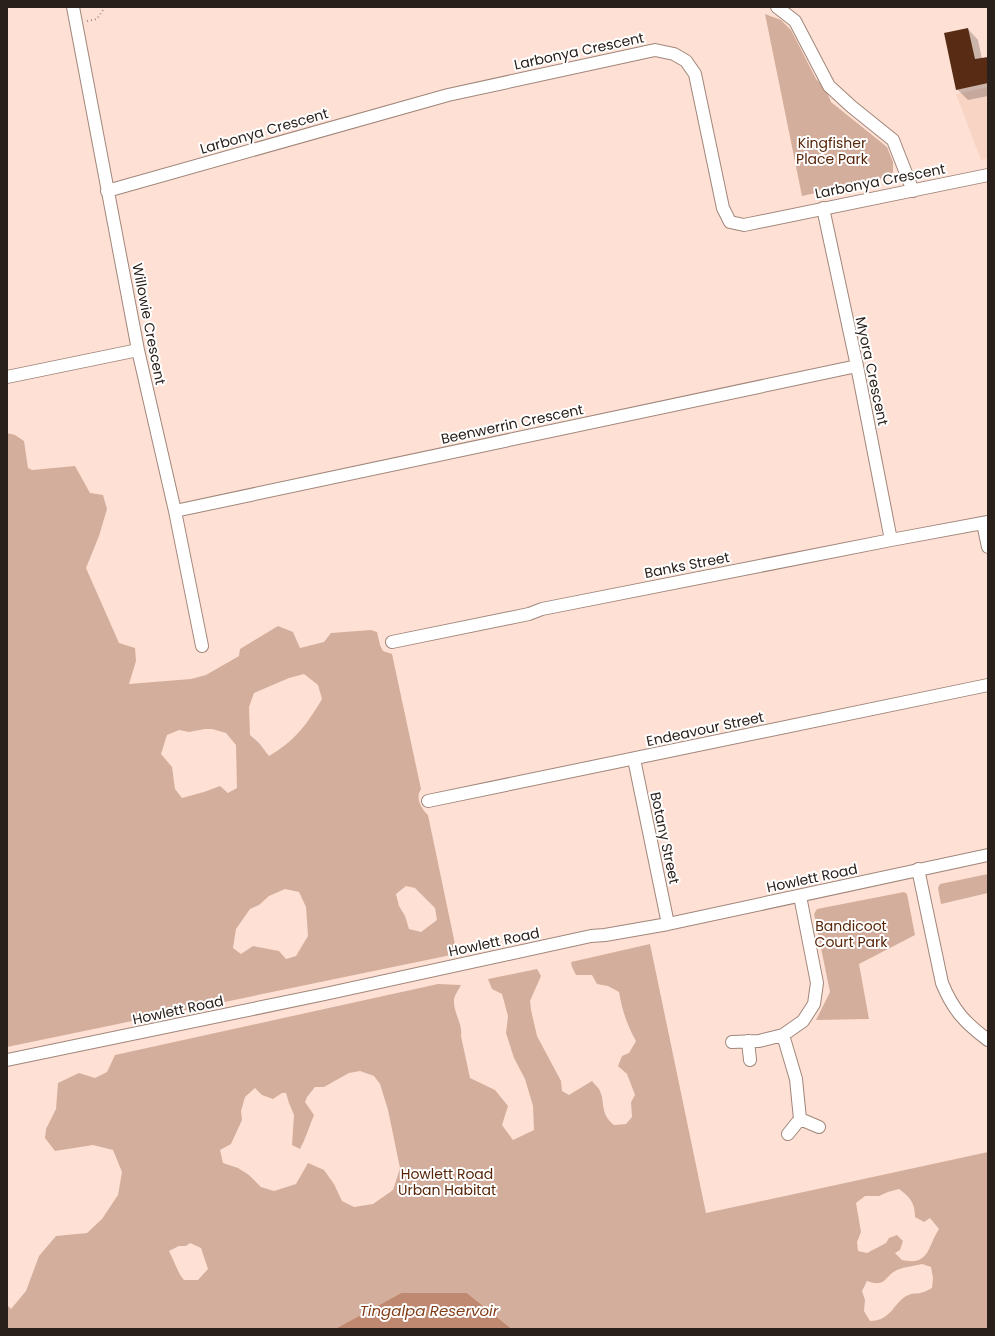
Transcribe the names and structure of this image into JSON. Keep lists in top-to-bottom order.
{
  "streets": {
    "street": [
      "Larbonya Crescent",
      "Willowie Crescent",
      "Myora Crescent",
      "Beenwerrin Crescent",
      "Banks Street",
      "Endeavour Street",
      "Botany Street",
      "Howlett Road"
    ]
  },
  "crossings": [
    ["Larbonya Crescent", "Willowie Crescent"],
    ["Larbonya Crescent", "Myora Crescent"],
    ["Willowie Crescent", "Beenwerrin Crescent"],
    ["Myora Crescent", "Beenwerrin Crescent"],
    ["Myora Crescent", "Banks Street"],
    ["Endeavour Street", "Botany Street"],
    ["Botany Street", "Howlett Road"]
  ],
  "water": ["Tingalpa Reservoir"],
  "parks": ["Kingfisher Place Park", "Bandicoot Court Park", "Howlett Road Urban Habitat"]
}
